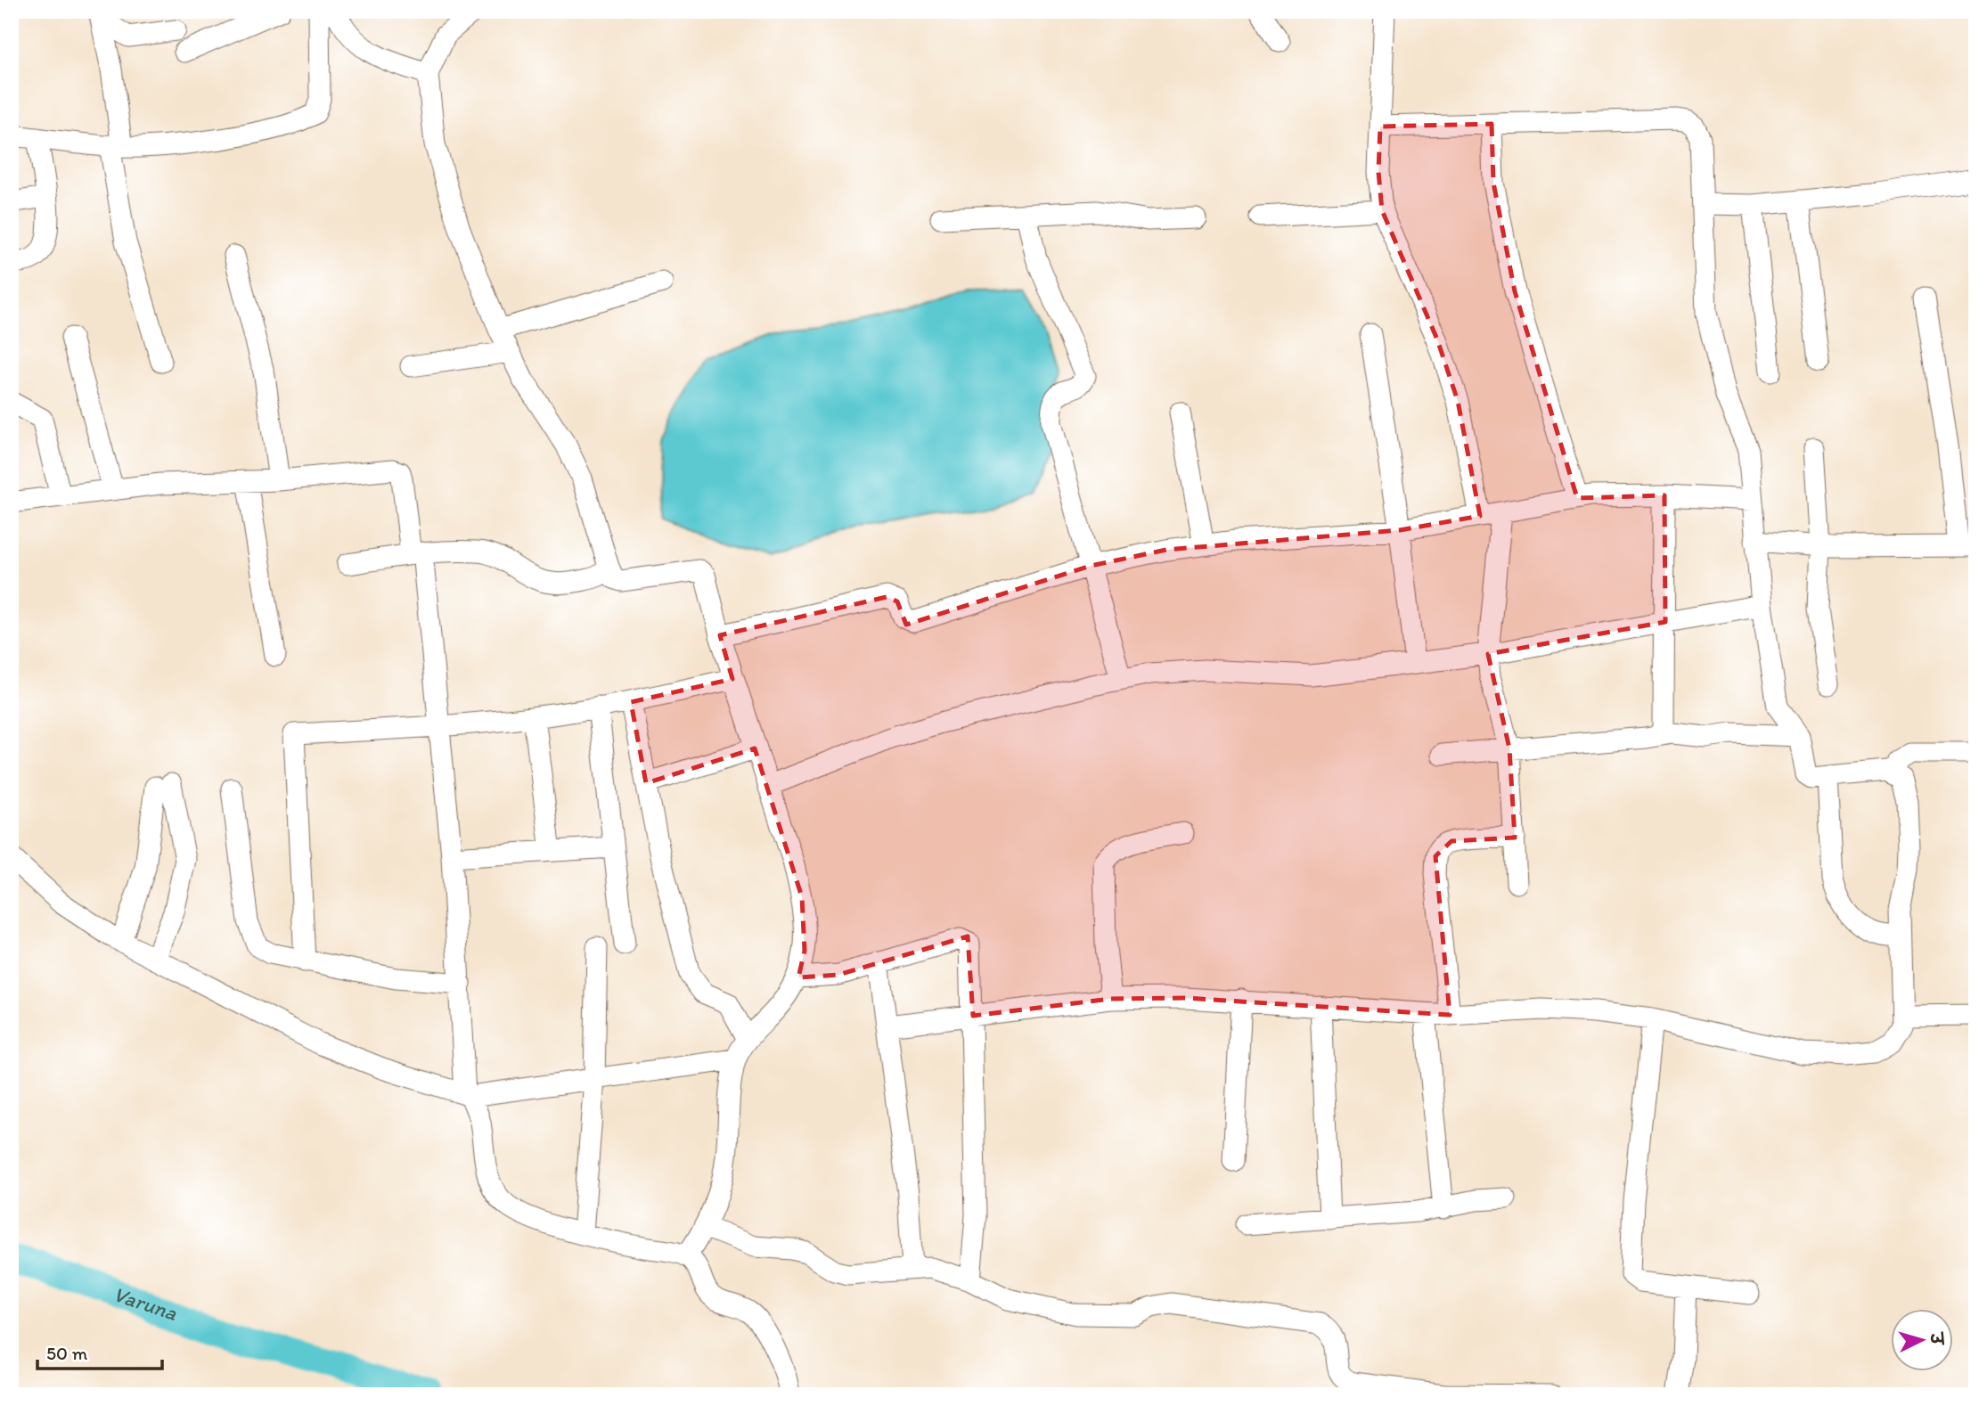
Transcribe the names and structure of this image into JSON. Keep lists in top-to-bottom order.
{
  "water": ["Varuna"],
  "scale_bar": "50 m",
  "north": "right"
}
